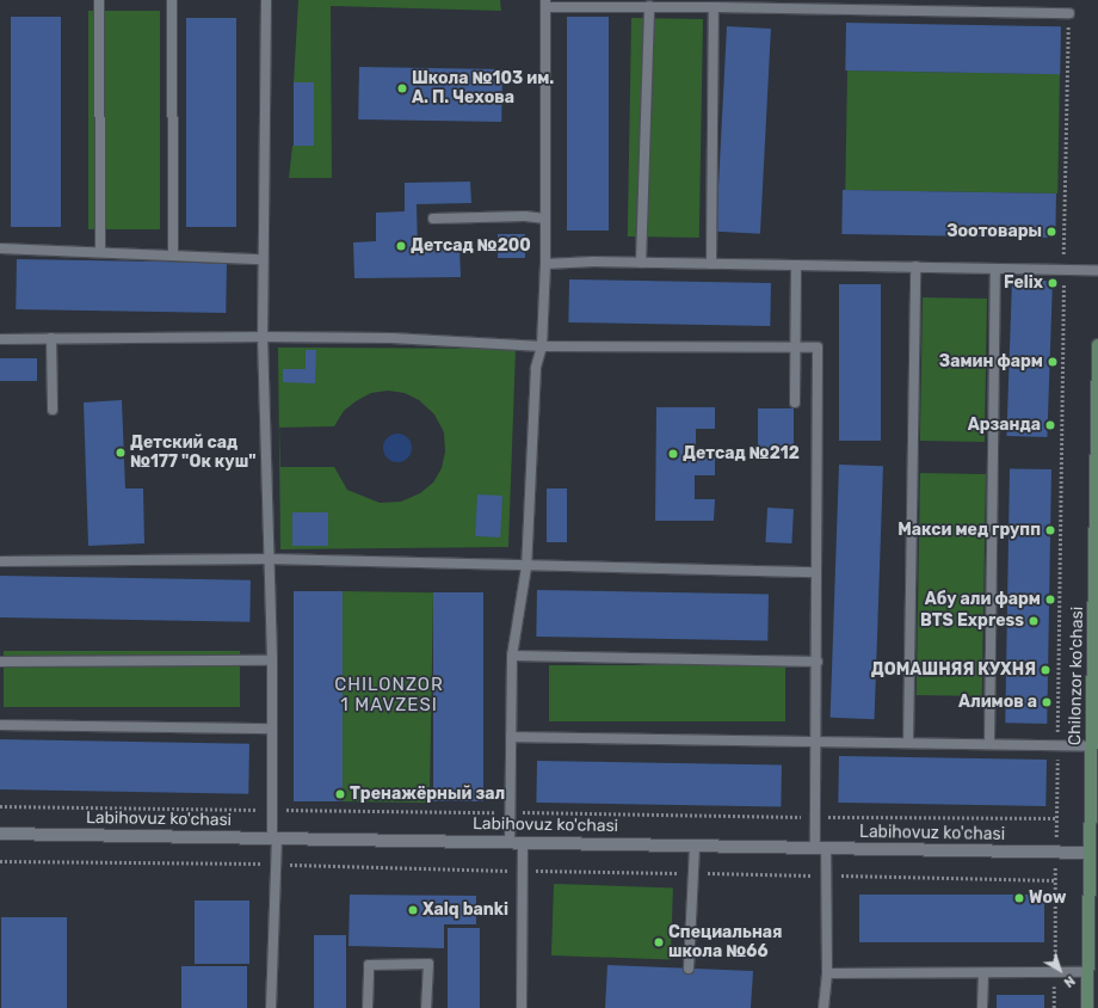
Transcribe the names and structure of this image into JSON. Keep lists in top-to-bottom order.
{
  "streets": {
    "main road": ["Chilonzor ko'chasi"],
    "street": ["Labihovuz ko'chasi"]
  },
  "crossings": [
    ["Chilonzor ko'chasi", "Labihovuz ko'chasi"]
  ],
  "districts": ["CHILONZOR 1 MAVZESI"],
  "places": [
    "Школа №103 им. А. П. Чехова",
    "Зоотовары",
    "Детсад №200",
    "Felix",
    "Замин фарм",
    "Арзанда",
    "Детский сад №177 \"Ок куш\"",
    "Детсад №212",
    "Макси мед групп",
    "Абу али фарм",
    "BTS Express",
    "ДОМАШНЯЯ КУХНЯ",
    "Алимов а",
    "Тренажёрный зал",
    "Wow",
    "Xalq banki",
    "Специальная школа №66"
  ],
  "north": "bottom right"
}
